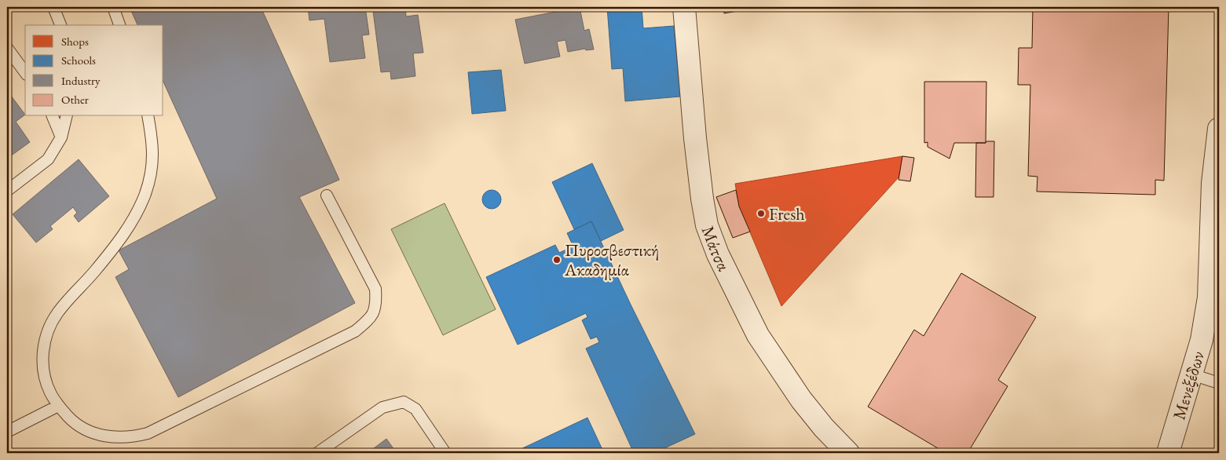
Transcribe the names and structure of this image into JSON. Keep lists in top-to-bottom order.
{
  "streets": {
    "street": ["Μάτσα", "Μενεξέδων"]
  },
  "places": ["Fresh", "Πυροσβεστική Ακαδημία"],
  "legend": [
    "Shops",
    "Schools",
    "Industry",
    "Other"
  ]
}
